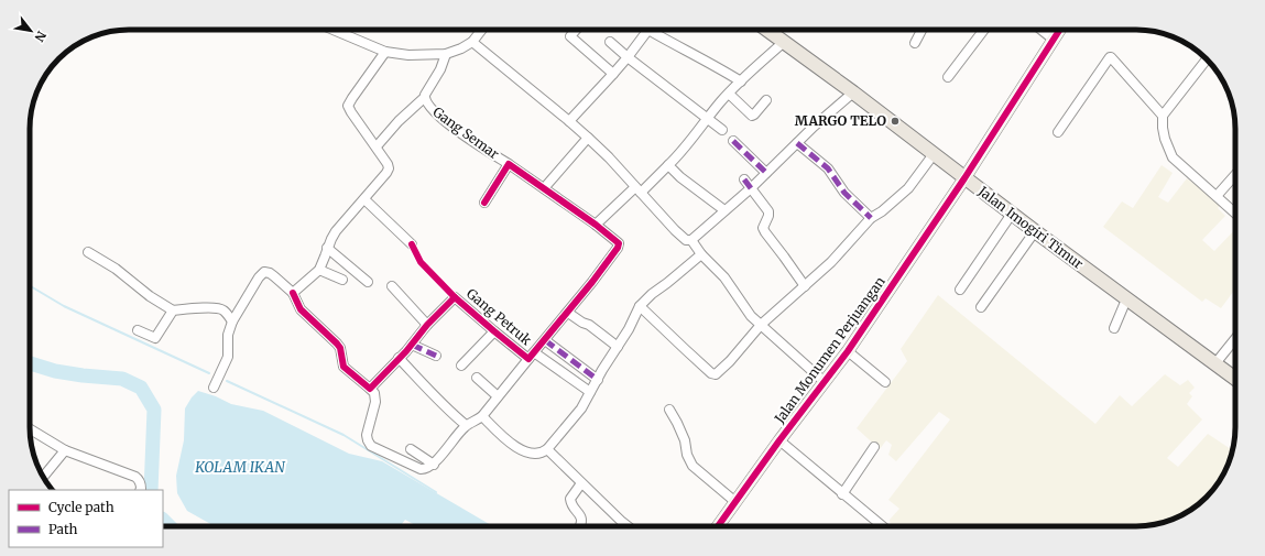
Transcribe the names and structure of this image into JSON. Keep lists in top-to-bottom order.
{
  "streets": {
    "main road": ["Jalan Imogiri Timur"],
    "street": ["Gang Semar", "Gang Petruk", "Jalan Monumen Perjuangan"]
  },
  "crossings": [
    ["Gang Semar", "Gang Petruk"],
    ["Jalan Imogiri Timur", "Jalan Monumen Perjuangan"]
  ],
  "water": ["KOLAM IKAN"],
  "places": ["MARGO TELO"],
  "legend": ["Cycle path", "Path"],
  "north": "bottom right"
}
